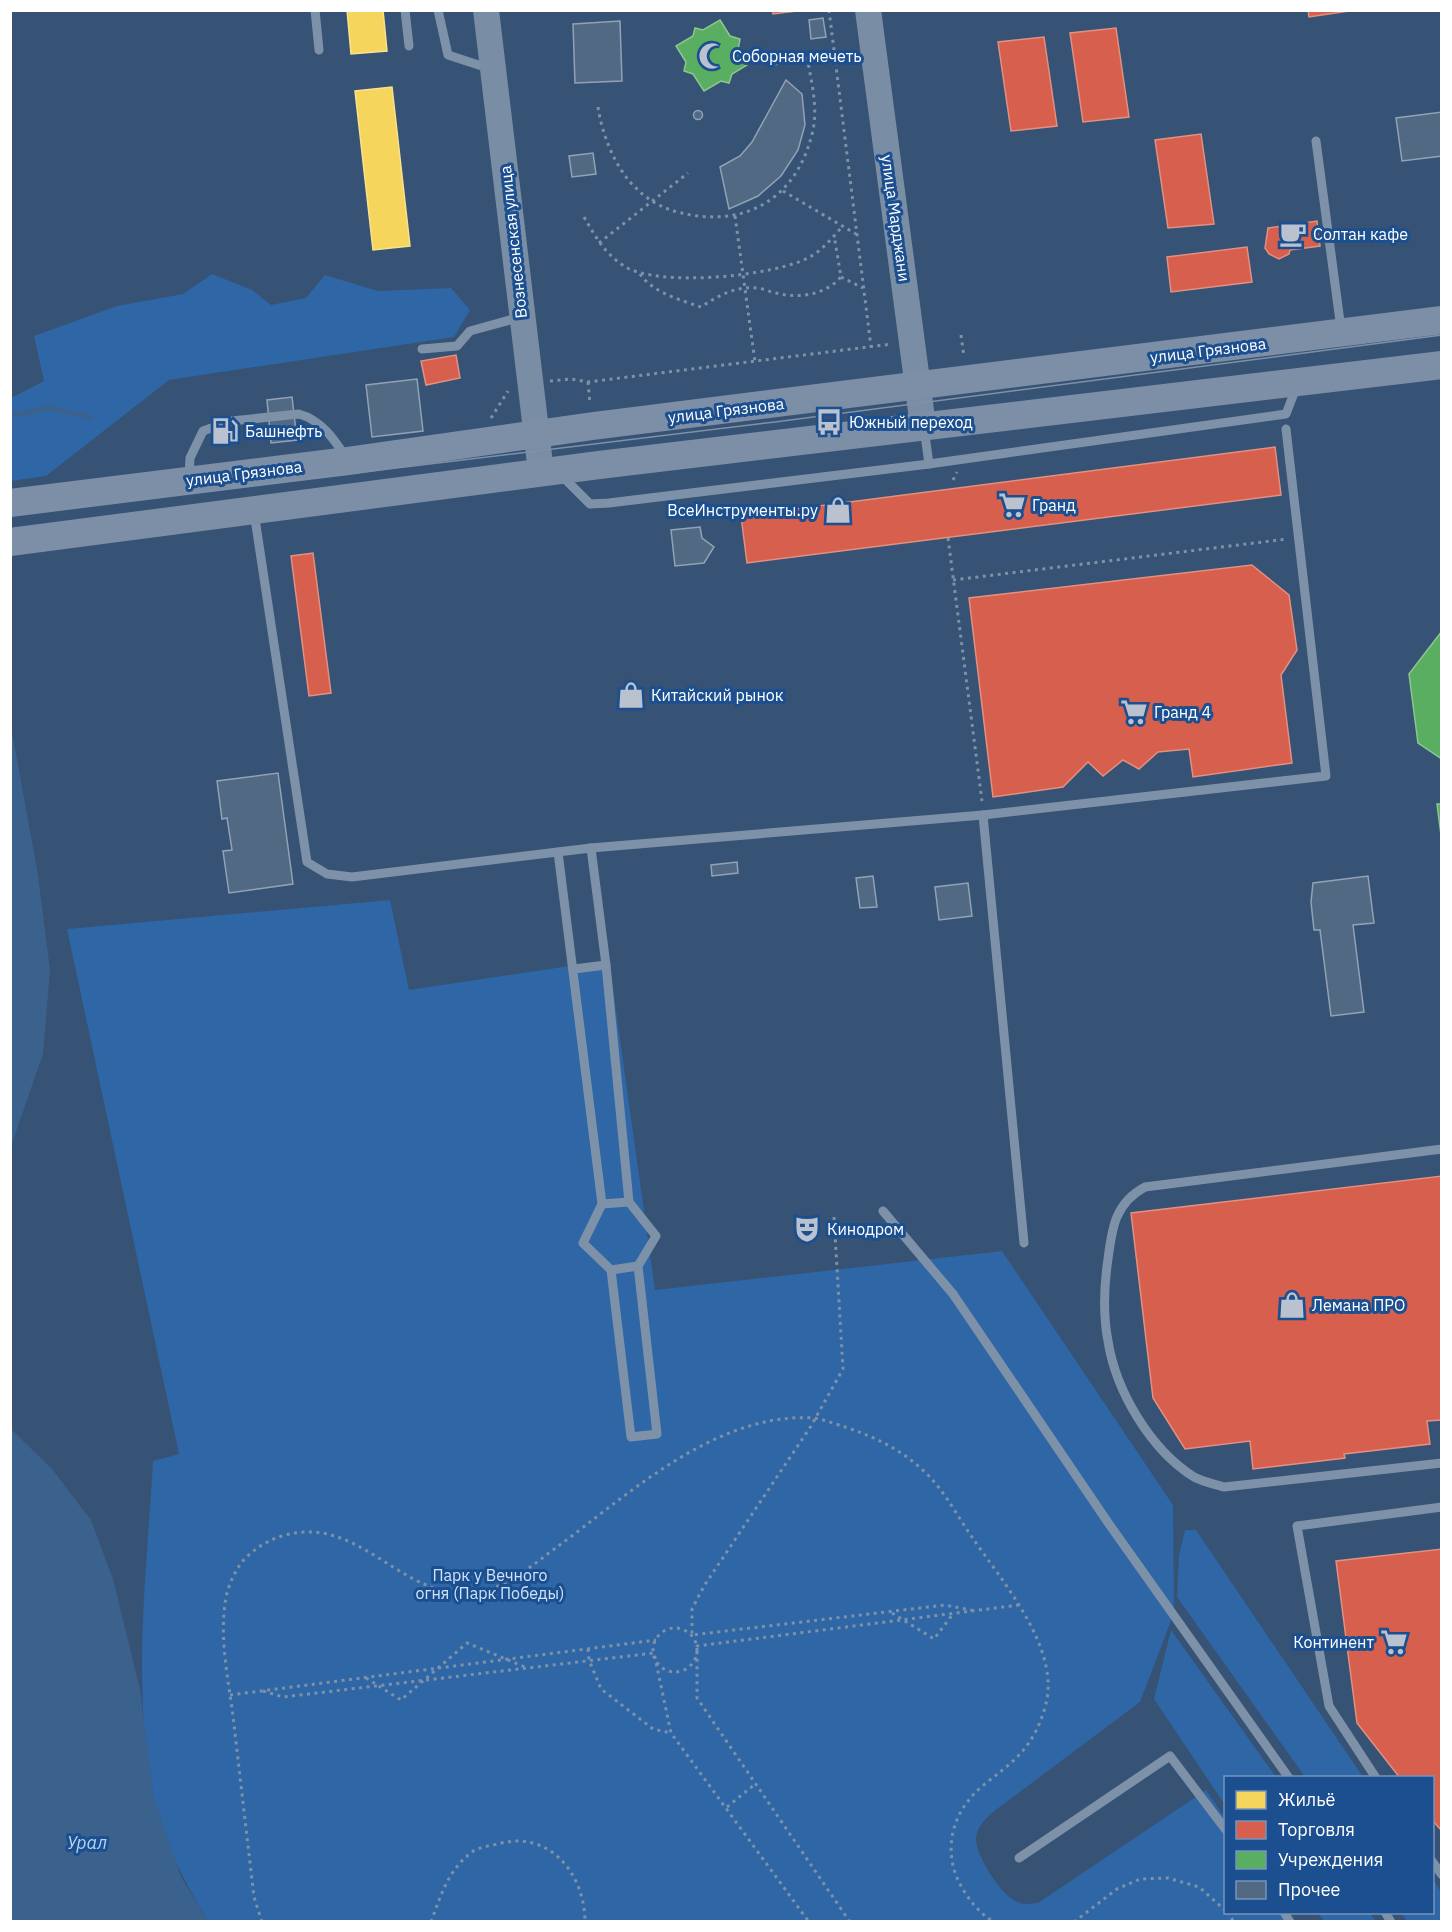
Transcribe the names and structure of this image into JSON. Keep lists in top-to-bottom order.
{
  "streets": {
    "main road": ["улица Грязнова"],
    "street": ["улица Марджани", "Вознесенская улица"]
  },
  "crossings": [
    ["улица Марджани", "улица Грязнова"],
    ["Вознесенская улица", "улица Грязнова"]
  ],
  "water": ["Урал"],
  "parks": ["Парк у Вечного огня (Парк Победы)"],
  "places": {
    "mosque": ["Соборная мечеть"],
    "cafe": ["Солтан кафе"],
    "bus stop": ["Южный переход"],
    "fuel station": ["Башнефть"],
    "supermarket": ["Гранд", "Гранд 4", "Континент"],
    "shop": ["ВсеИнструменты.ру", "Китайский рынок", "Лемана ПРО"],
    "theatre": ["Кинодром"]
  },
  "legend": [
    "Жильё",
    "Торговля",
    "Учреждения",
    "Прочее"
  ]
}
